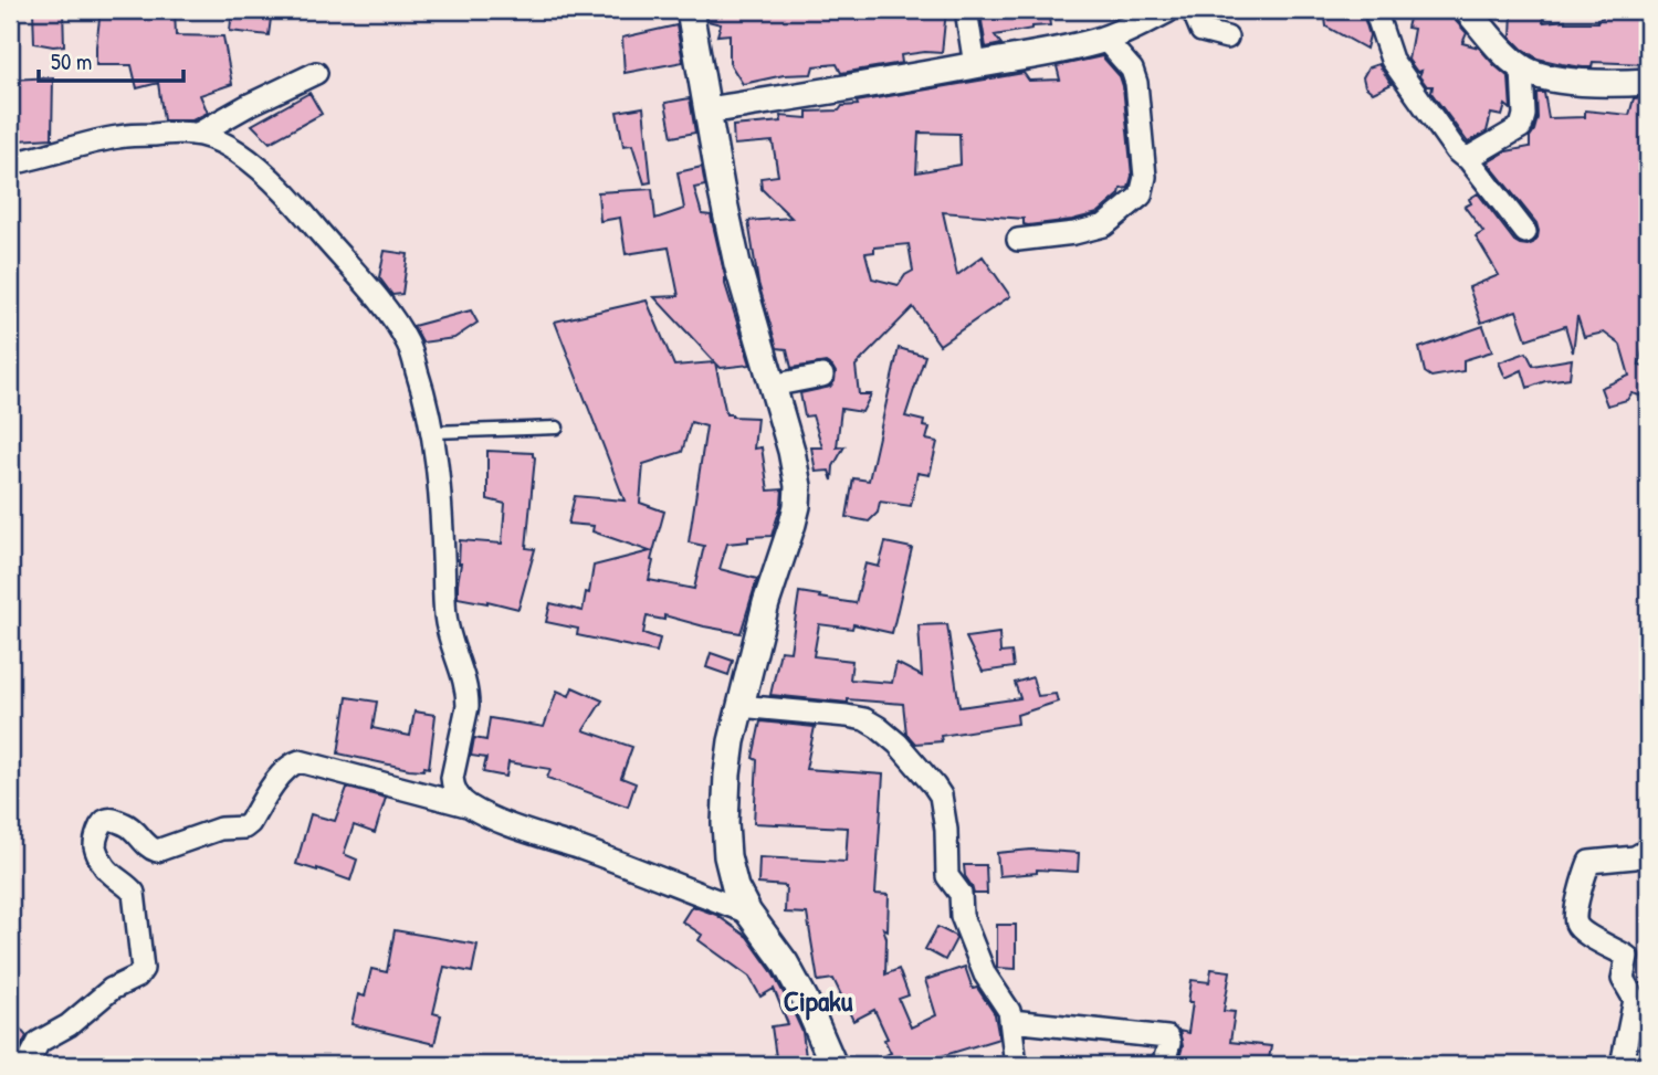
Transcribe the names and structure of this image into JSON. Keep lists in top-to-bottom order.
{
  "districts": ["Cipaku"],
  "scale_bar": "50 m"
}
